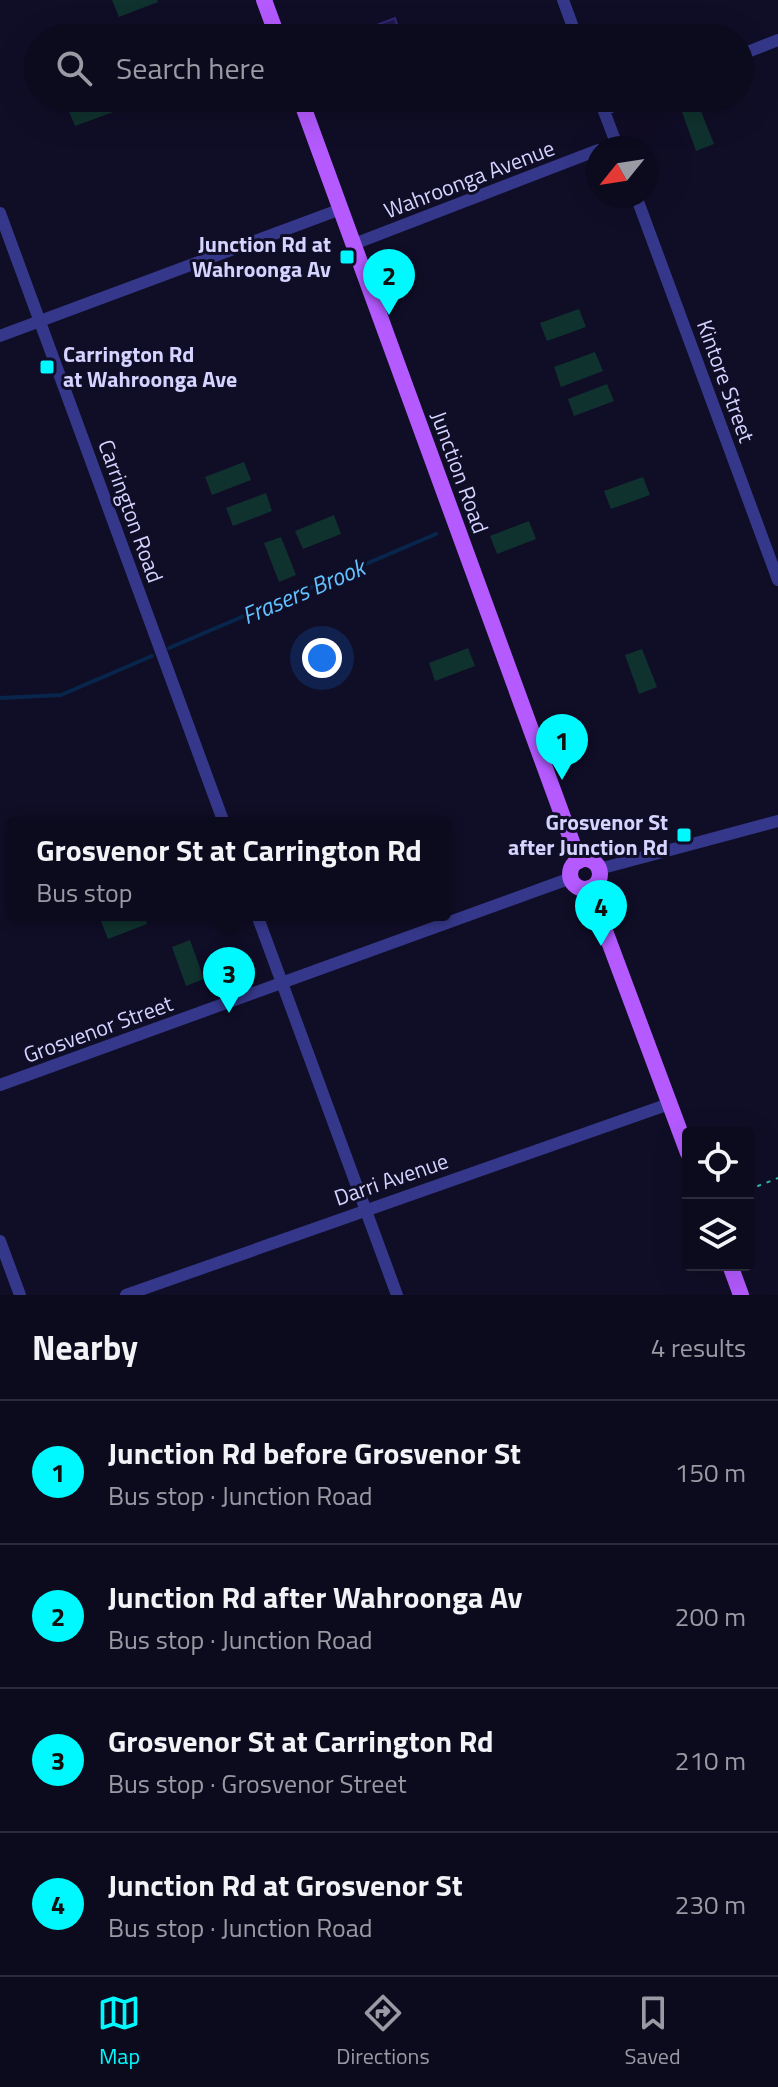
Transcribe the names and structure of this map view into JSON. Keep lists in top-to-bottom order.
{
  "streets": {
    "main road": ["Junction Road"],
    "street": [
      "Wahroonga Avenue",
      "Kintore Street",
      "Carrington Road",
      "Grosvenor Street",
      "Darri Avenue"
    ]
  },
  "crossings": [
    ["Wahroonga Avenue", "Junction Road"],
    ["Junction Road", "Grosvenor Street"]
  ],
  "water": ["Frasers Brook"],
  "places": {
    "transit": ["Junction Rd at Wahroonga Av", "Carrington Rd at Wahroonga Ave", "Grosvenor St after Junction Rd"]
  },
  "north": "bottom left",
  "page": {
    "search": "Search here",
    "pins": [
      "2",
      "1",
      "4",
      "3"
    ],
    "popup": ["Grosvenor St at Carrington Rd", "Bus stop"],
    "heading": ["Nearby", "4 results"],
    "list": [
      {
        "mark": "1",
        "name": "Junction Rd before Grosvenor St",
        "note": "Bus stop · Junction Road",
        "value": "150 m"
      },
      {
        "mark": "2",
        "name": "Junction Rd after Wahroonga Av",
        "note": "Bus stop · Junction Road",
        "value": "200 m"
      },
      {
        "mark": "3",
        "name": "Grosvenor St at Carrington Rd",
        "note": "Bus stop · Grosvenor Street",
        "value": "210 m"
      },
      {
        "mark": "4",
        "name": "Junction Rd at Grosvenor St",
        "note": "Bus stop · Junction Road",
        "value": "230 m"
      }
    ],
    "nav": ["Map", "Directions", "Saved"]
  }
}
